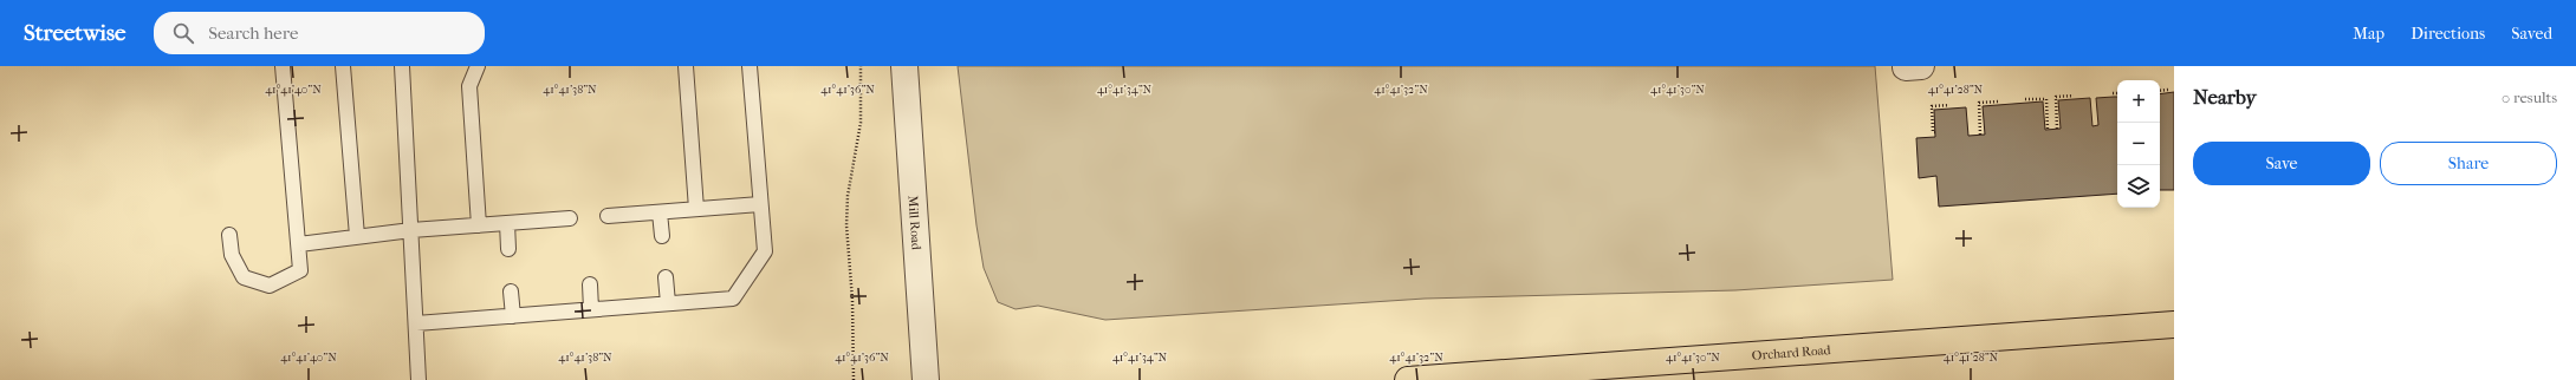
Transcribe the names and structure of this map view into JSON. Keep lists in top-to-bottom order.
{
  "streets": {
    "main road": ["Orchard Road"],
    "street": ["Mill Road"]
  },
  "page": {
    "header": "Streetwise",
    "search": "Search here",
    "nav": ["Map", "Directions", "Saved"],
    "heading": ["Nearby", "0 results"],
    "map_buttons": ["+", "−"],
    "buttons": ["Save", "Share"]
  },
  "coordinates": [
    "41°41'40\"N",
    "41°41'38\"N",
    "41°41'36\"N",
    "41°41'34\"N",
    "41°41'32\"N",
    "41°41'30\"N",
    "41°41'28\"N"
  ]
}
